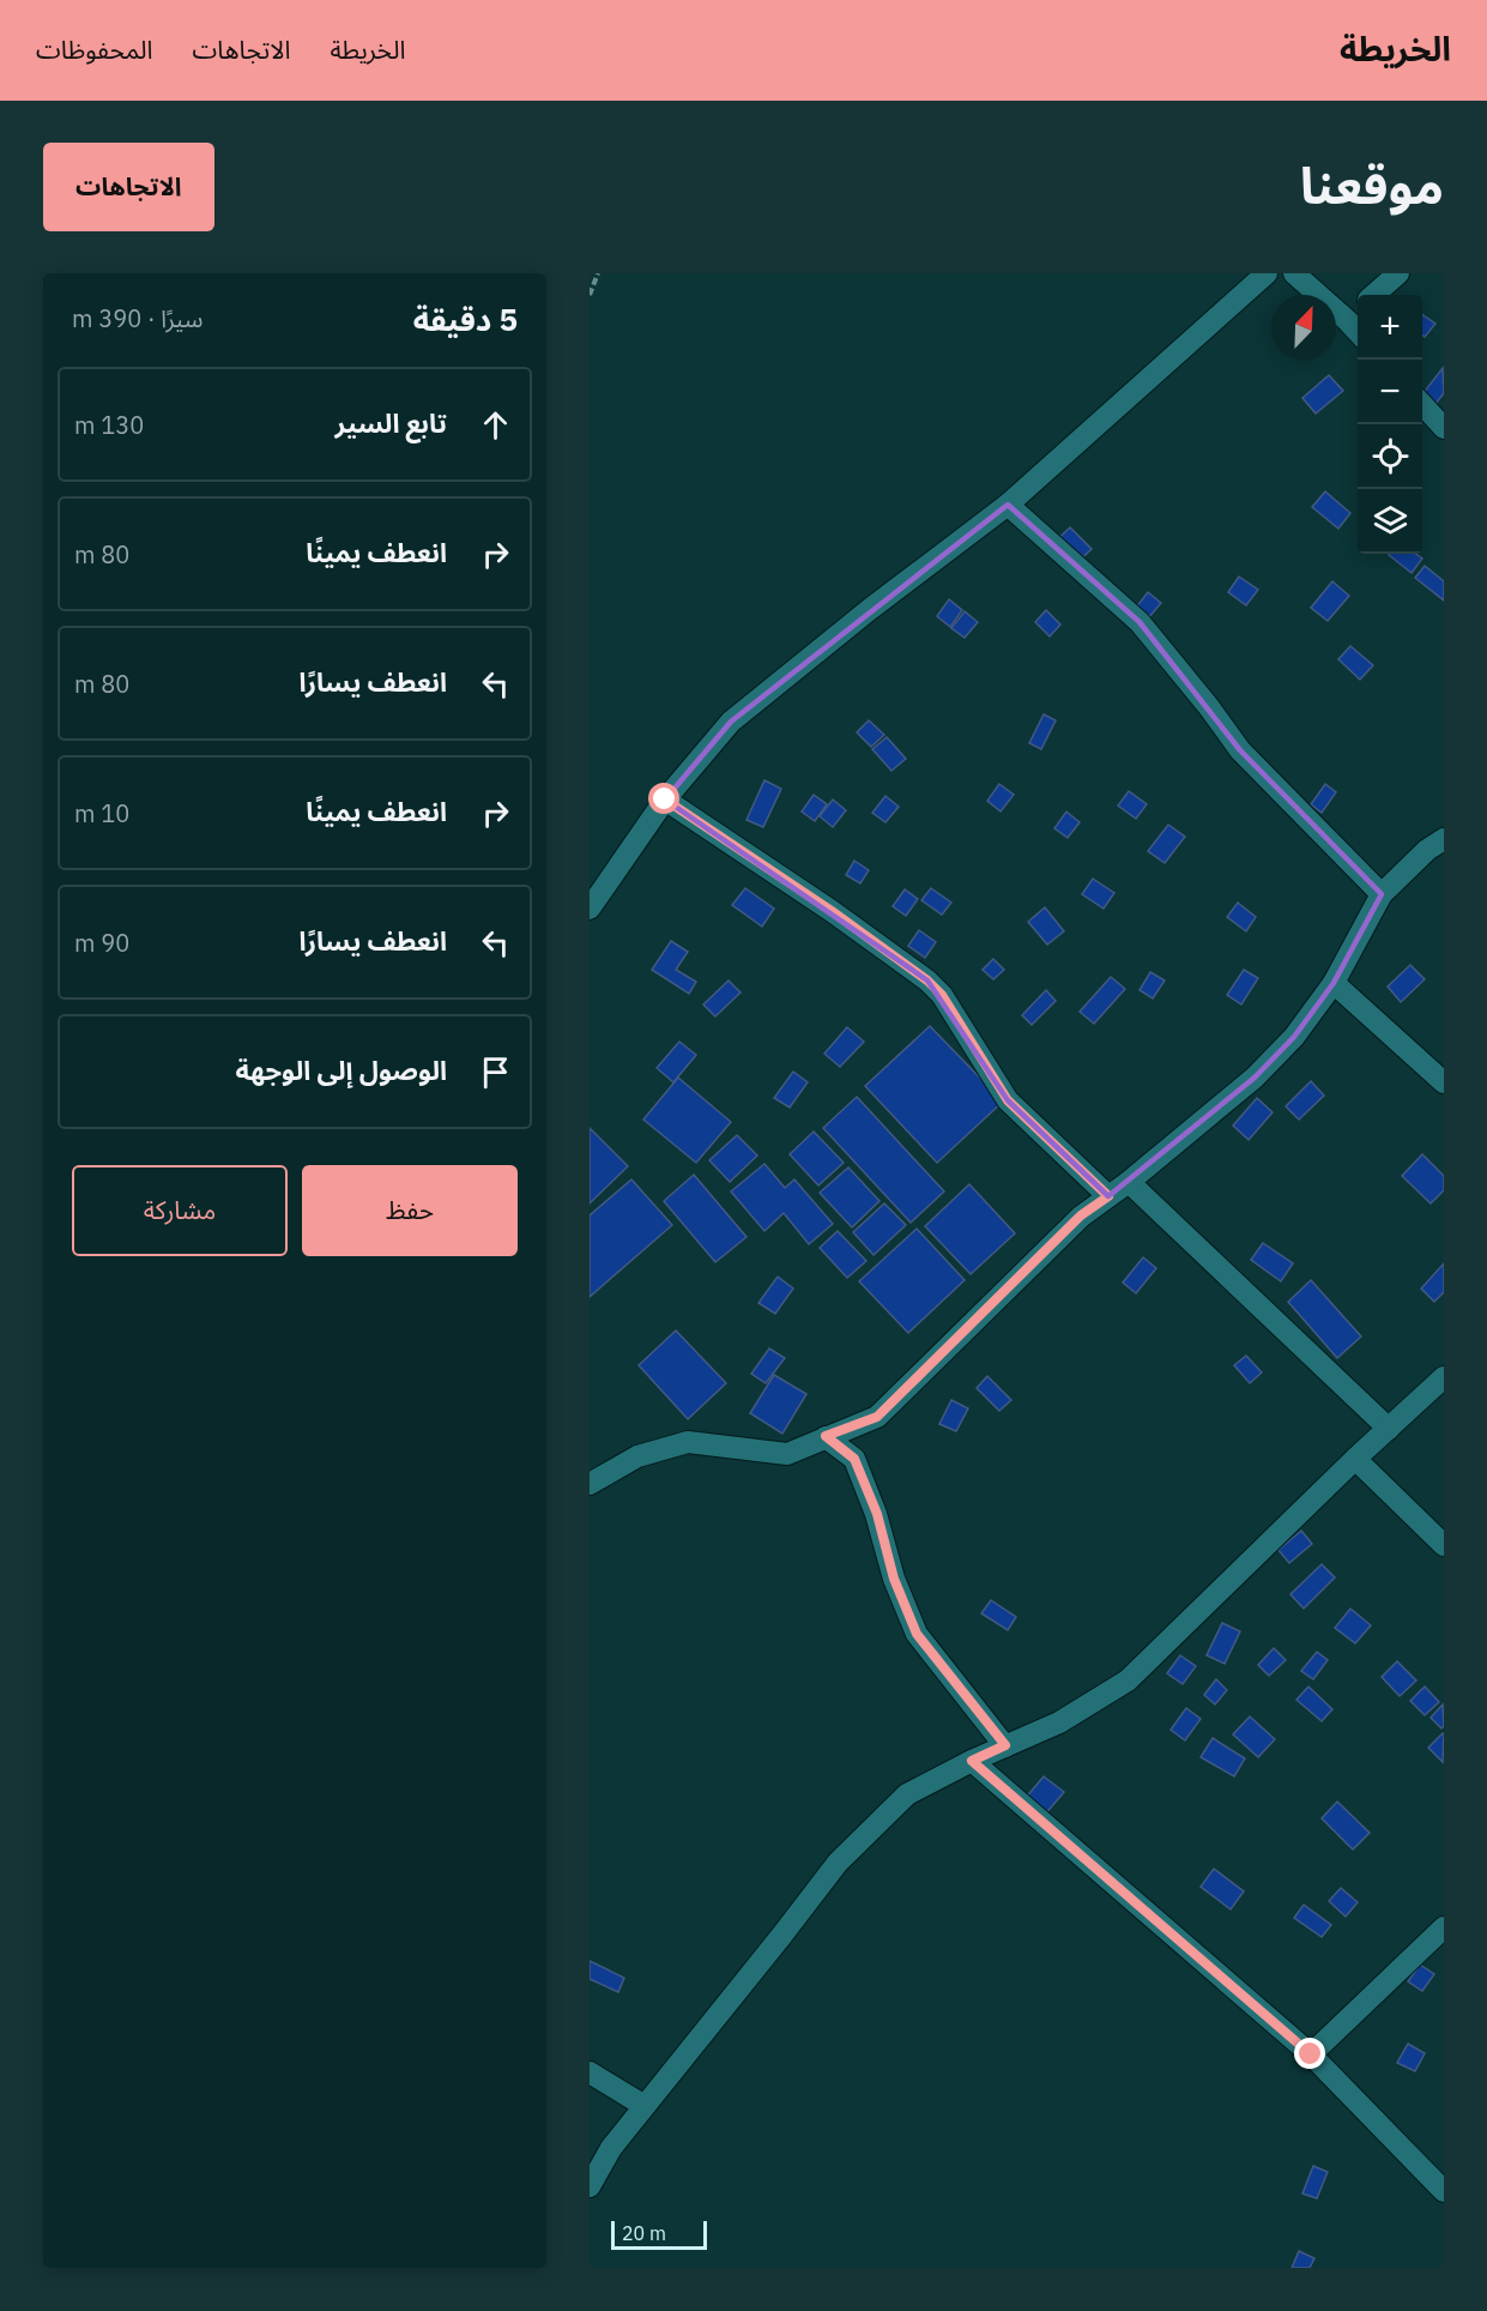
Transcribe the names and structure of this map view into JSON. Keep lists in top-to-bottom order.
{
  "scale_bar": "20 m",
  "north": "top right",
  "page": {
    "header": "الخريطة",
    "nav": ["الخريطة", "الاتجاهات", "المحفوظات"],
    "title": "موقعنا",
    "buttons": [
      "الاتجاهات",
      ["حفظ", "مشاركة"]
    ],
    "heading": ["5 دقيقة", "سيرًا · 390 m"],
    "map_buttons": ["+", "−"],
    "list": [
      ["تابع السير", "130 m"],
      ["انعطف يمينًا", "80 m"],
      ["انعطف يسارًا", "80 m"],
      ["انعطف يمينًا", "10 m"],
      ["انعطف يسارًا", "90 m"],
      "الوصول إلى الوجهة"
    ],
    "scale": "20 m"
  }
}
